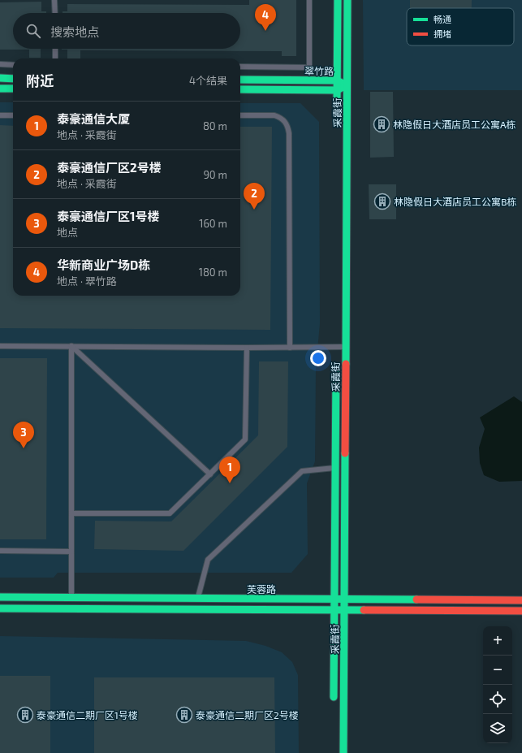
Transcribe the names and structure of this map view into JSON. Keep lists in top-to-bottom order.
{
  "streets": {
    "street": ["翠竹路", "采霞街", "芙蓉路"]
  },
  "crossings": [
    ["翠竹路", "采霞街"],
    ["采霞街", "芙蓉路"]
  ],
  "places": {
    "building": [
      "林隐假日大酒店员工公寓A栋",
      "林隐假日大酒店员工公寓B栋",
      "泰豪通信二期厂区1号楼",
      "泰豪通信二期厂区2号楼"
    ]
  },
  "legend": ["畅通", "拥堵"],
  "page": {
    "pins": [
      "4",
      "2",
      "3",
      "1"
    ],
    "search": "搜索地点",
    "heading": ["附近", "4个结果"],
    "list": [
      {
        "mark": "1",
        "name": "泰豪通信大厦",
        "note": "地点 · 采霞街",
        "value": "80 m"
      },
      {
        "mark": "2",
        "name": "泰豪通信厂区2号楼",
        "note": "地点 · 采霞街",
        "value": "90 m"
      },
      {
        "mark": "3",
        "name": "泰豪通信厂区1号楼",
        "note": "地点",
        "value": "160 m"
      },
      {
        "mark": "4",
        "name": "华新商业广场D栋",
        "note": "地点 · 翠竹路",
        "value": "180 m"
      }
    ],
    "map_buttons": ["+", "−"]
  }
}
